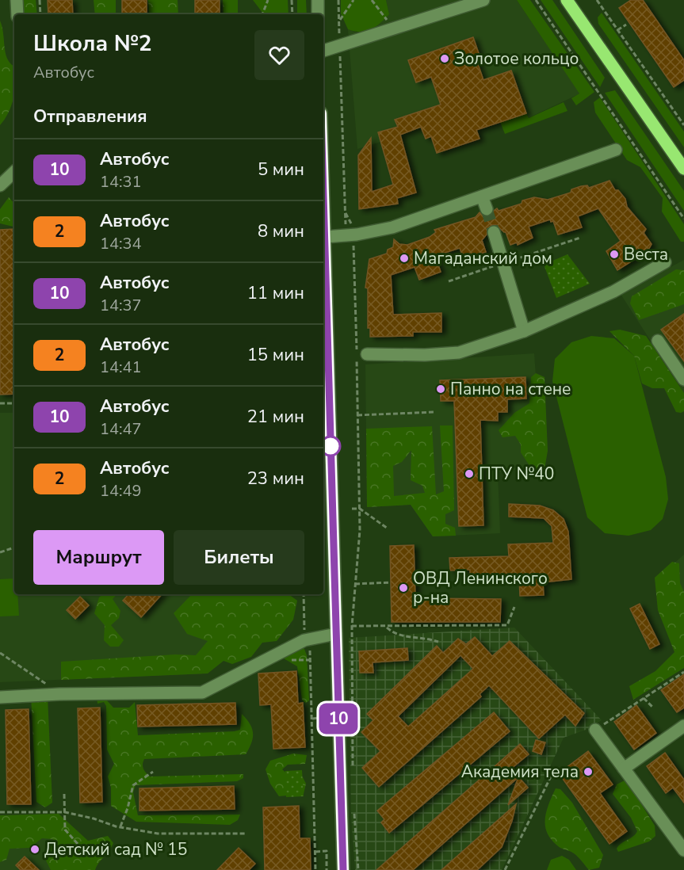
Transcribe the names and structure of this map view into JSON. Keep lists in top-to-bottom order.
{
  "places": [
    "Золотое кольцо",
    "Веста",
    "Магаданский дом",
    "Панно на стене",
    "ПТУ №40",
    "ОВД Ленинского р-на",
    "Академия тела",
    "Детский сад № 15"
  ],
  "lines": ["bus line 10"],
  "page": {
    "on_map": "10",
    "heading": [
      ["Школа №2", "Автобус"],
      "Отправления"
    ],
    "list": [
      {
        "mark": "10",
        "name": "Автобус",
        "note": "14:31",
        "value": "5 мин"
      },
      {
        "mark": "2",
        "name": "Автобус",
        "note": "14:34",
        "value": "8 мин"
      },
      {
        "mark": "10",
        "name": "Автобус",
        "note": "14:37",
        "value": "11 мин"
      },
      {
        "mark": "2",
        "name": "Автобус",
        "note": "14:41",
        "value": "15 мин"
      },
      {
        "mark": "10",
        "name": "Автобус",
        "note": "14:47",
        "value": "21 мин"
      },
      {
        "mark": "2",
        "name": "Автобус",
        "note": "14:49",
        "value": "23 мин"
      }
    ],
    "buttons": ["Маршрут", "Билеты"]
  }
}
